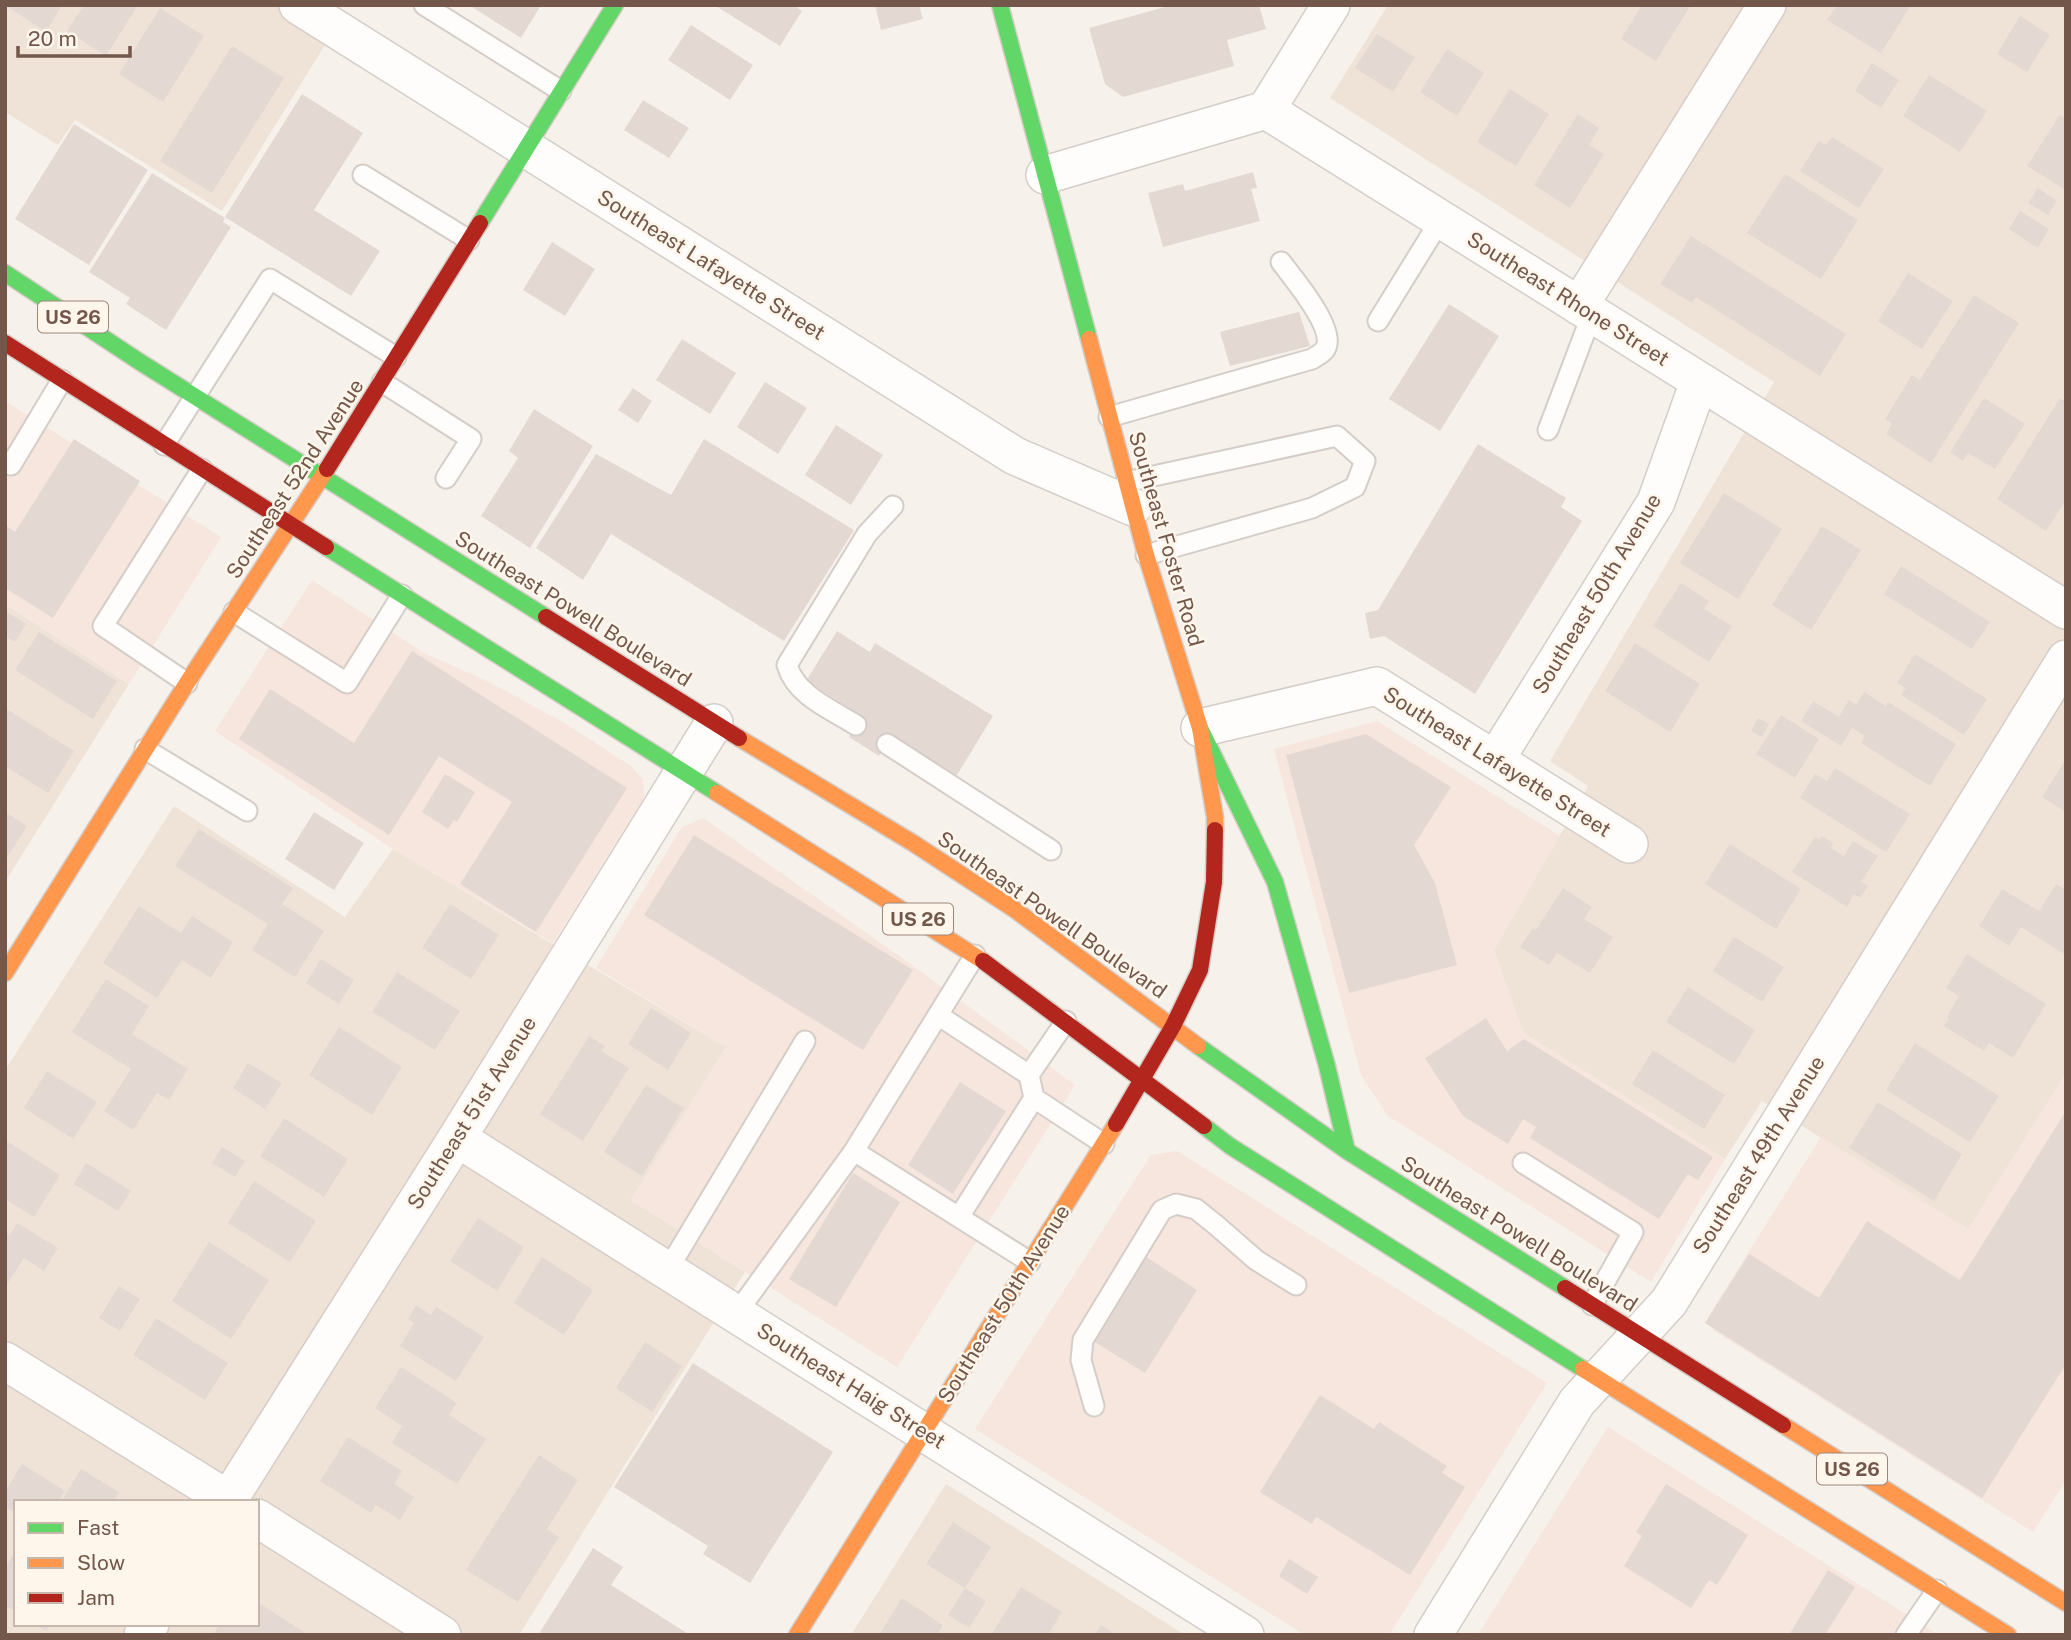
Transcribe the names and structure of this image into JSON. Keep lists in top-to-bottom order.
{
  "streets": {
    "main road": [
      "US 26",
      "Southeast 52nd Avenue",
      "Southeast Foster Road",
      "Southeast 50th Avenue",
      "Southeast Powell Boulevard"
    ],
    "street": [
      "Southeast Lafayette Street",
      "Southeast Rhone Street",
      "Southeast 51st Avenue",
      "Southeast 49th Avenue",
      "Southeast Haig Street"
    ]
  },
  "crossings": [
    ["Southeast Lafayette Street", "Southeast 52nd Avenue"],
    ["Southeast Lafayette Street", "Southeast Foster Road"],
    ["Southeast Lafayette Street", "Southeast 50th Avenue"],
    ["Southeast Rhone Street", "Southeast 50th Avenue"],
    ["US 26", "Southeast 52nd Avenue"],
    ["US 26", "Southeast Foster Road"],
    ["US 26", "Southeast 50th Avenue"],
    ["US 26", "Southeast 51st Avenue"],
    ["US 26", "Southeast 49th Avenue"],
    ["Southeast 52nd Avenue", "Southeast Powell Boulevard"],
    ["Southeast Foster Road", "Southeast 50th Avenue"],
    ["Southeast Foster Road", "Southeast Powell Boulevard"],
    ["Southeast 50th Avenue", "Southeast Haig Street"],
    ["Southeast Powell Boulevard", "Southeast 51st Avenue"],
    ["Southeast Powell Boulevard", "Southeast 49th Avenue"],
    ["Southeast 51st Avenue", "Southeast Haig Street"]
  ],
  "legend": ["Fast", "Slow", "Jam"],
  "scale_bar": "20 m"
}
